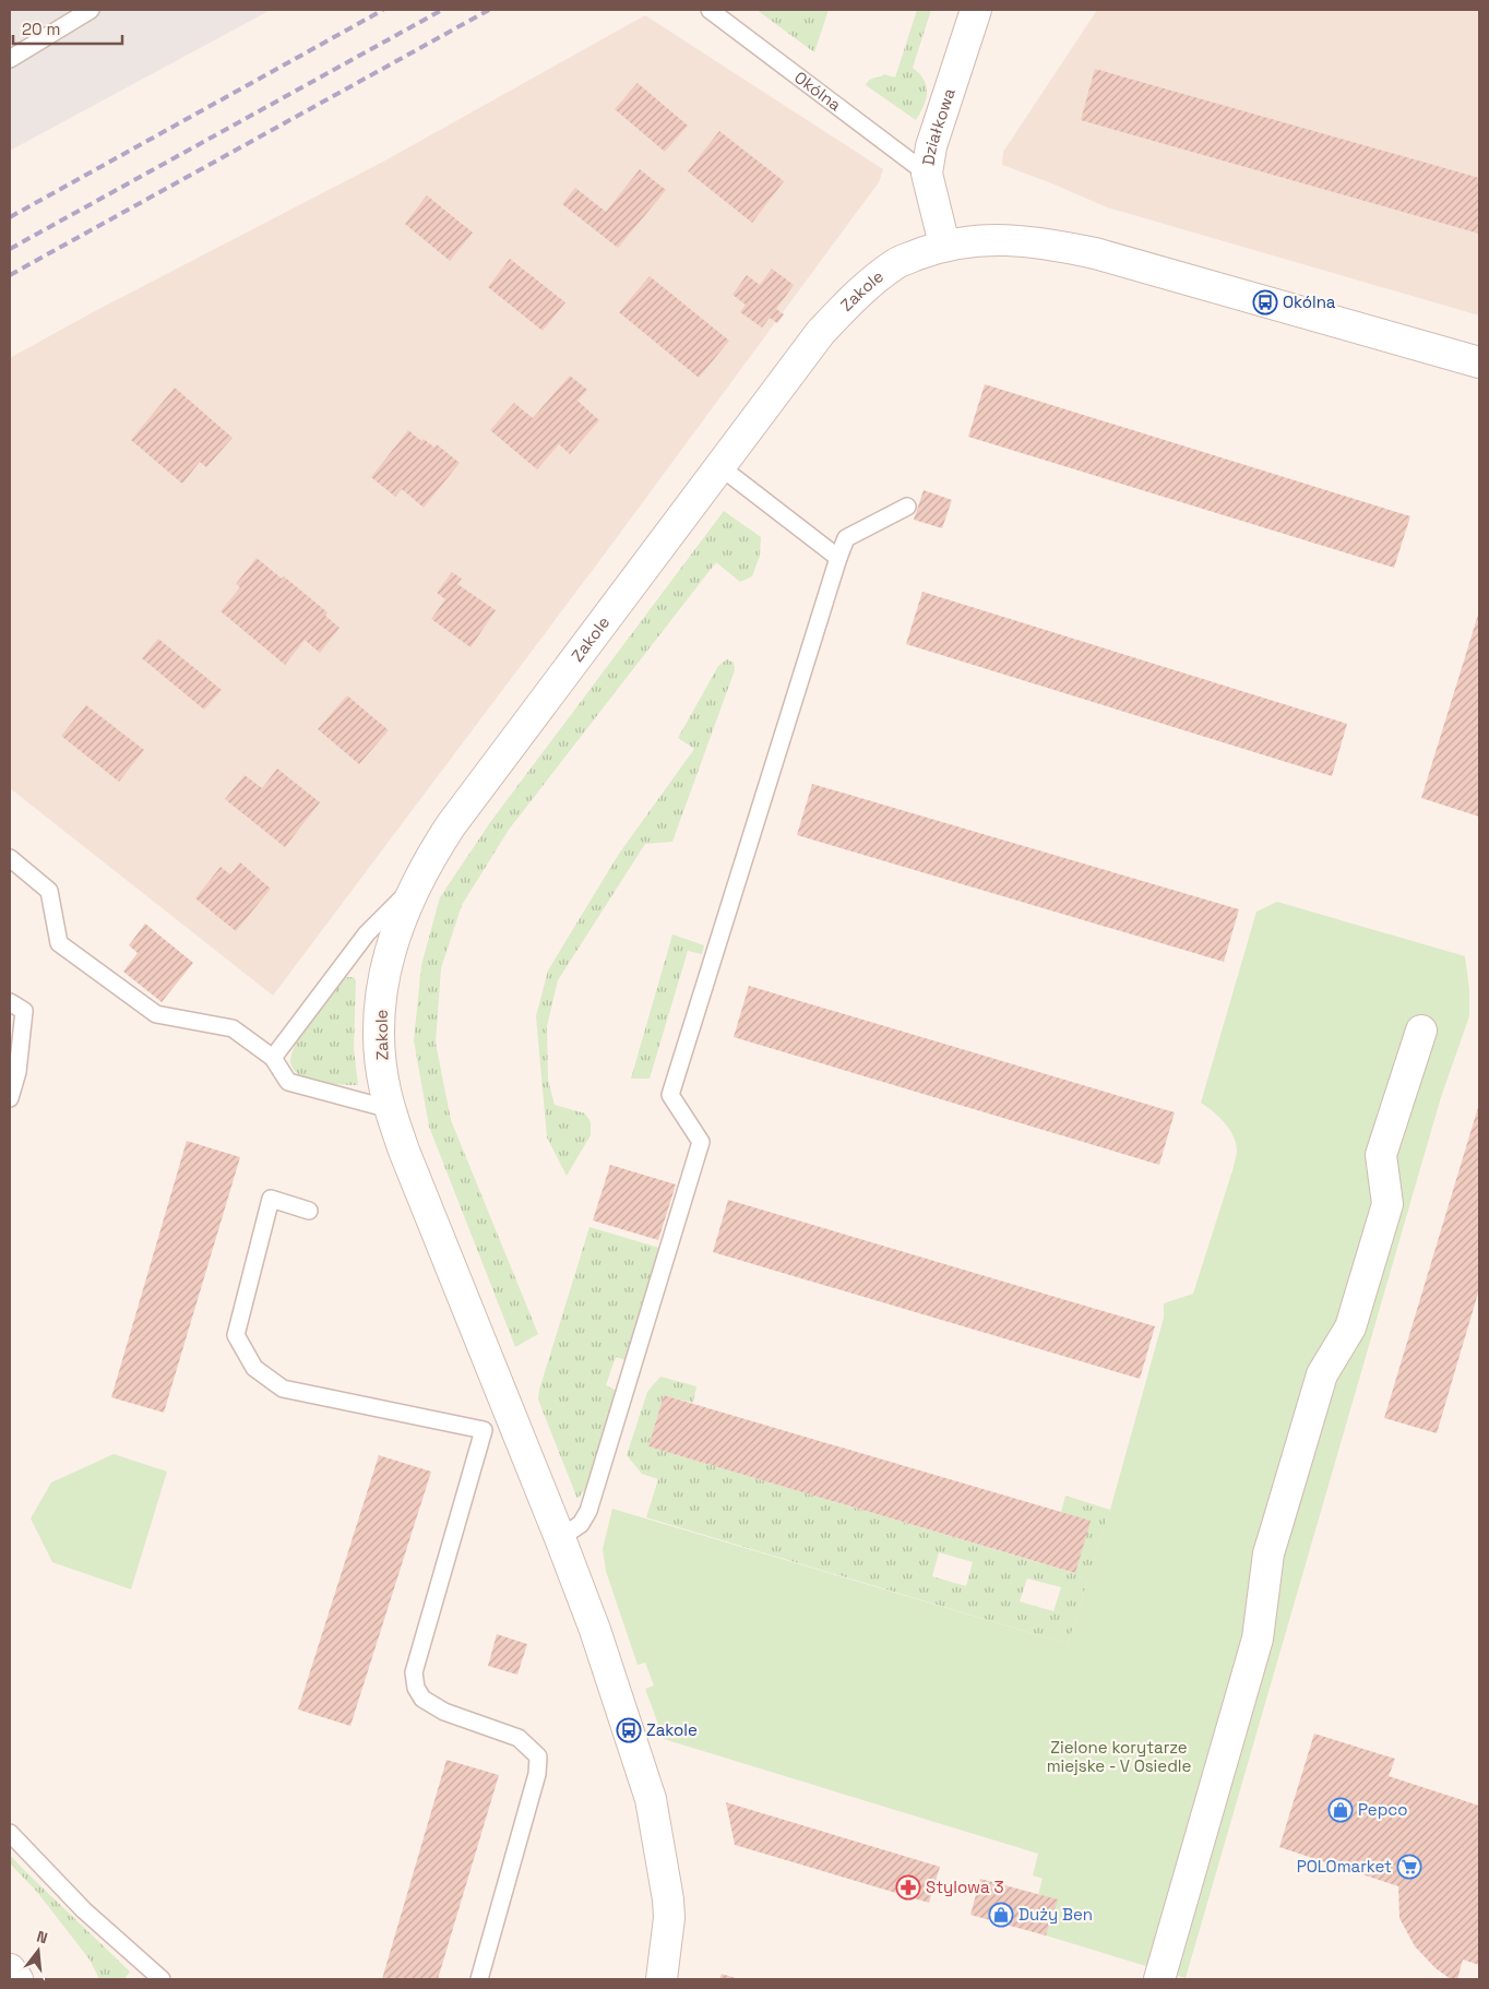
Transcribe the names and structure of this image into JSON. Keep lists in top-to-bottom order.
{
  "streets": {
    "street": ["Działkowa", "Zakole"],
    "lane": ["Okólna"]
  },
  "crossings": [
    ["Okólna", "Działkowa"],
    ["Działkowa", "Zakole"]
  ],
  "parks": ["Zielone korytarze miejske - V Osiedle"],
  "places": {
    "bus stop": ["Okólna", "Zakole"],
    "shop": ["Pepco", "Duży Ben"],
    "supermarket": ["POLOmarket"],
    "pharmacy": ["Stylowa 3"]
  },
  "scale_bar": "20 m",
  "north": "top"
}
